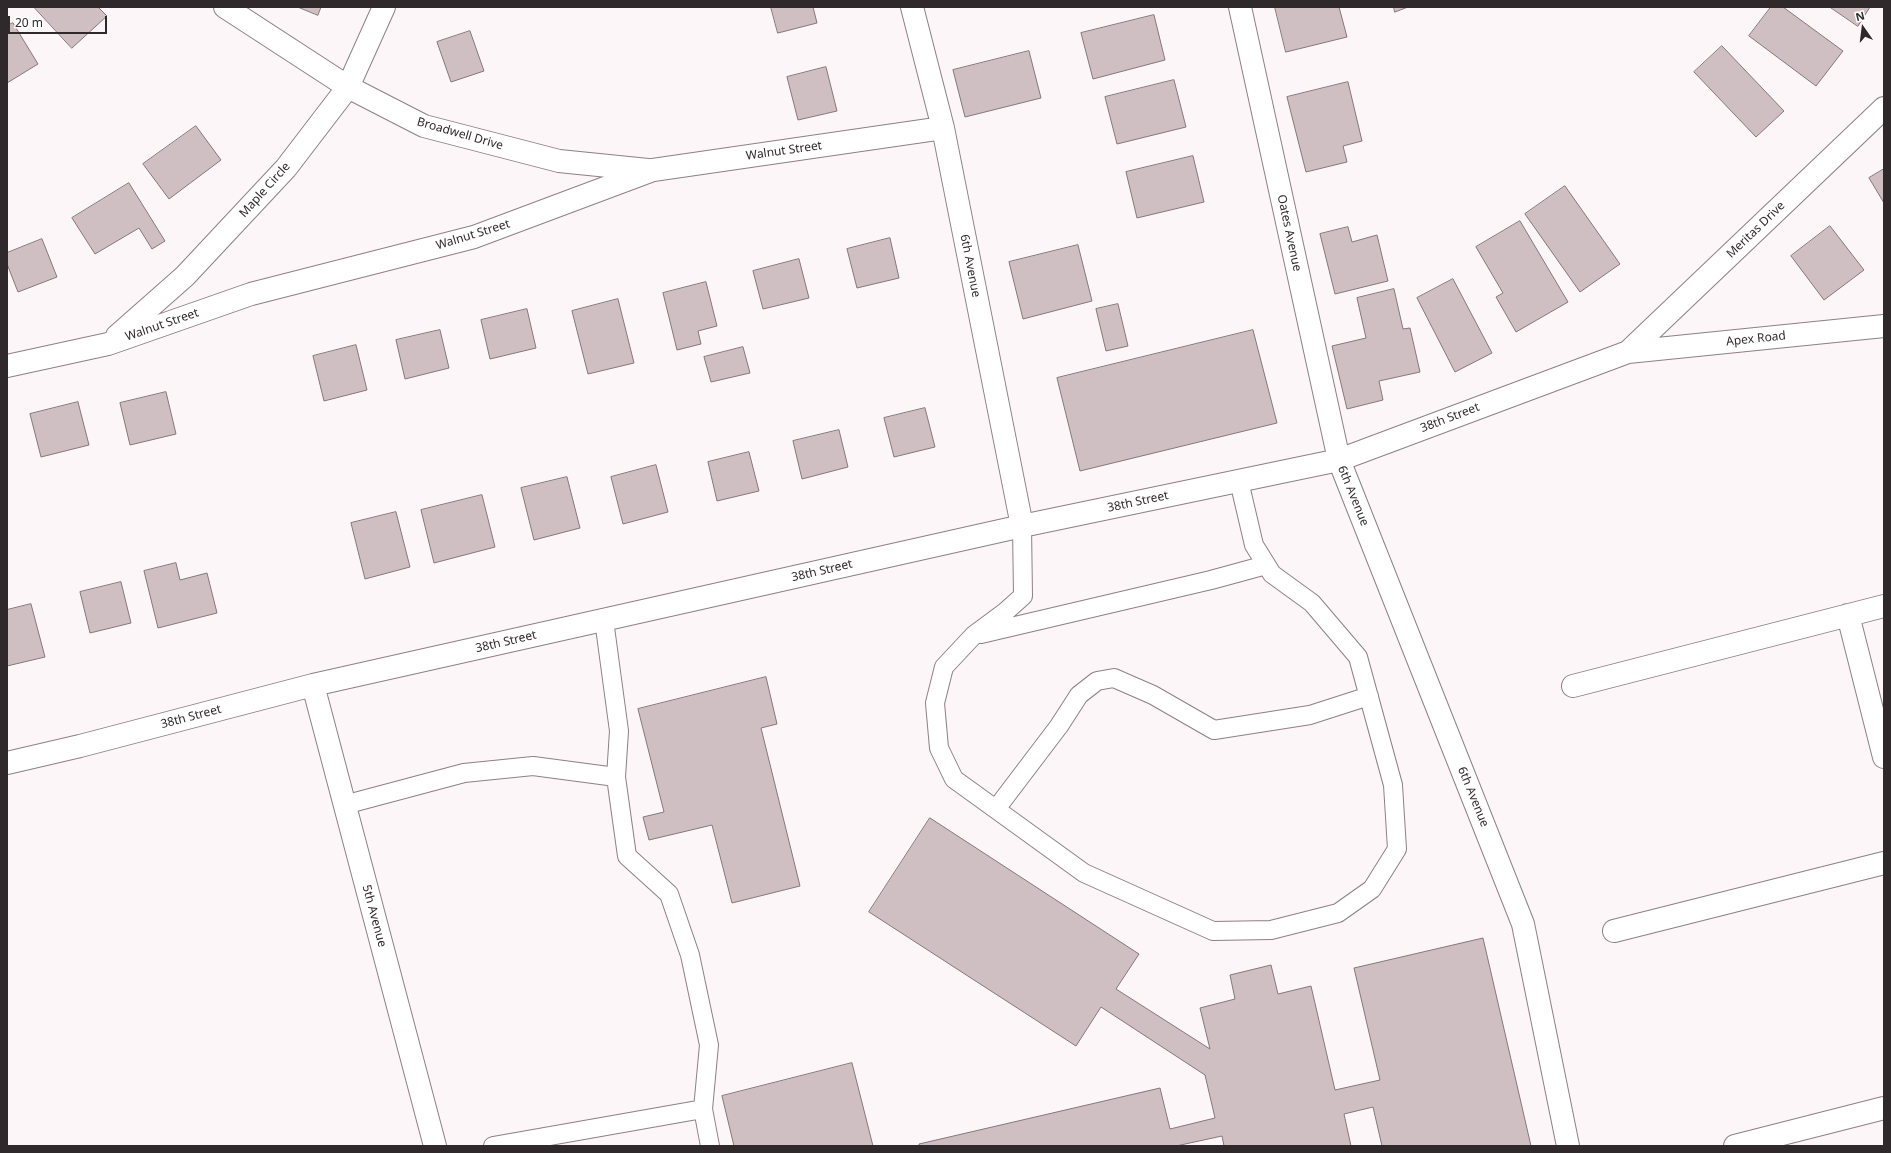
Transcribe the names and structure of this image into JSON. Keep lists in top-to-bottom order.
{
  "streets": {
    "street": [
      "Broadwell Drive",
      "Walnut Street",
      "Maple Circle",
      "Meritas Drive",
      "Oates Avenue",
      "6th Avenue",
      "Apex Road",
      "38th Street",
      "5th Avenue"
    ]
  },
  "crossings": [
    ["Broadwell Drive", "Walnut Street"],
    ["Broadwell Drive", "Maple Circle"],
    ["Walnut Street", "Maple Circle"],
    ["Walnut Street", "6th Avenue"],
    ["Meritas Drive", "Apex Road"],
    ["Meritas Drive", "38th Street"],
    ["Oates Avenue", "6th Avenue"],
    ["Oates Avenue", "38th Street"],
    ["6th Avenue", "38th Street"],
    ["Apex Road", "38th Street"],
    ["38th Street", "5th Avenue"]
  ],
  "scale_bar": "20 m",
  "north": "top"
}
